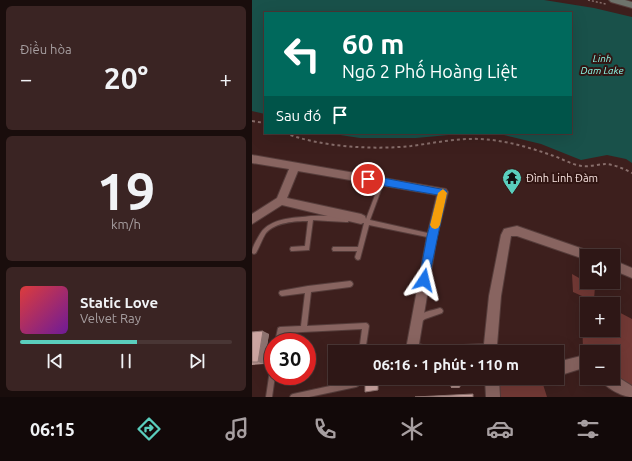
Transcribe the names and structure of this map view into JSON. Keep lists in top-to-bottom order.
{
  "water": ["Linh Dam Lake"],
  "places": {
    "temple": ["Đình Linh Đàm"]
  },
  "page": {
    "tile": [
      "Điều hòa",
      ["19", "km/h"]
    ],
    "turn": ["60 m", "Ngõ 2 Phố Hoàng Liệt"],
    "heat": ["−", "20°", "+"],
    "then": "Sau đó",
    "map_buttons": ["+", "−"],
    "song": ["Static Love", "Velvet Ray"],
    "limit": "30",
    "trip": "06:16 · 1 phút · 110 m",
    "tabs": "06:15"
  }
}
